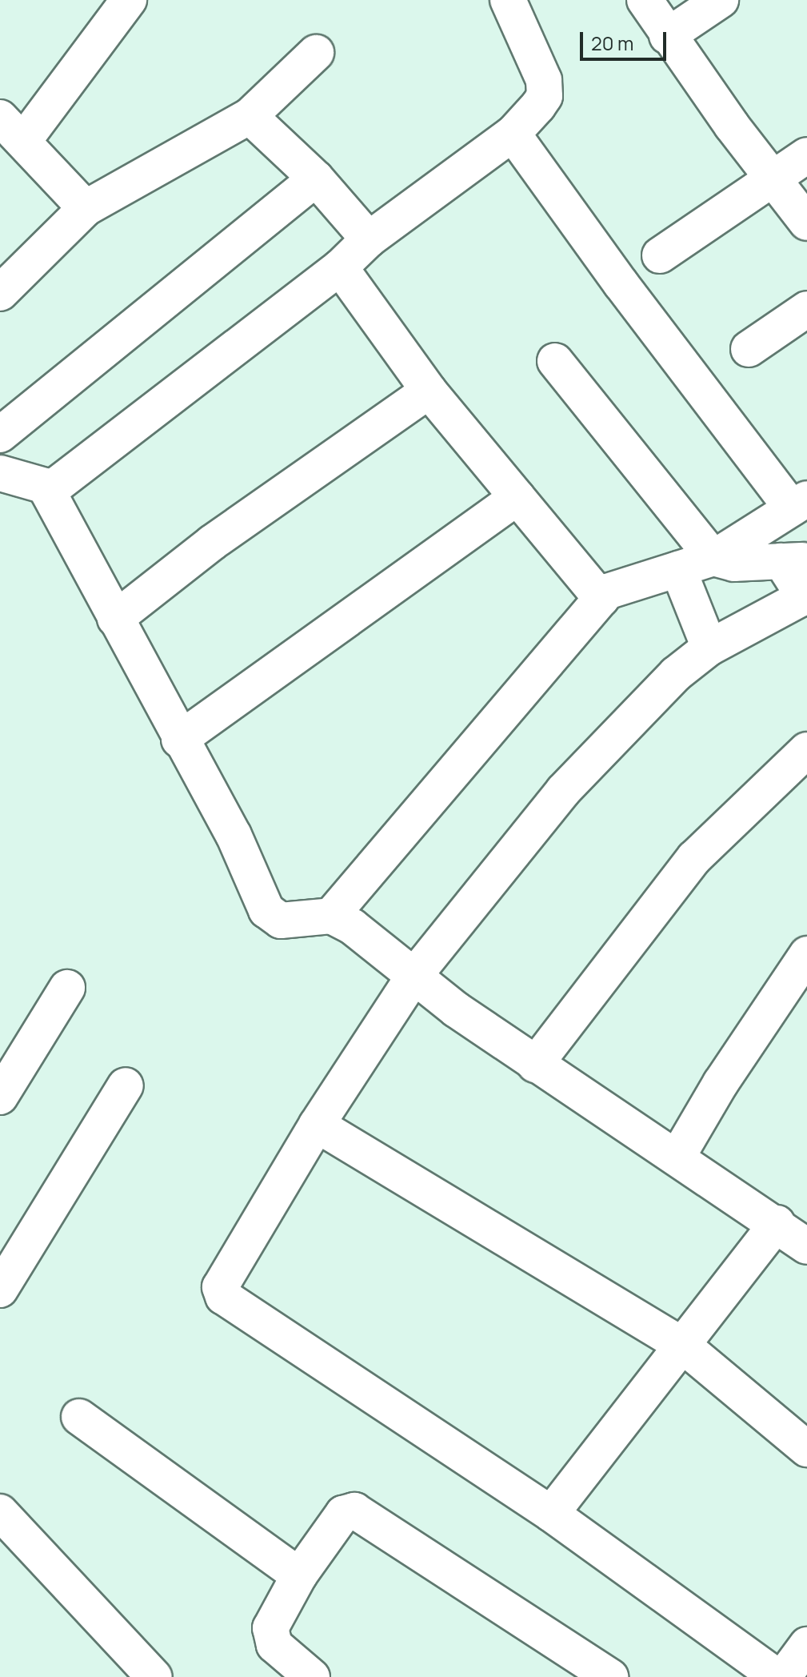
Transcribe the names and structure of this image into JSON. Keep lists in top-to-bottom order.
{
  "scale_bar": "20 m"
}
